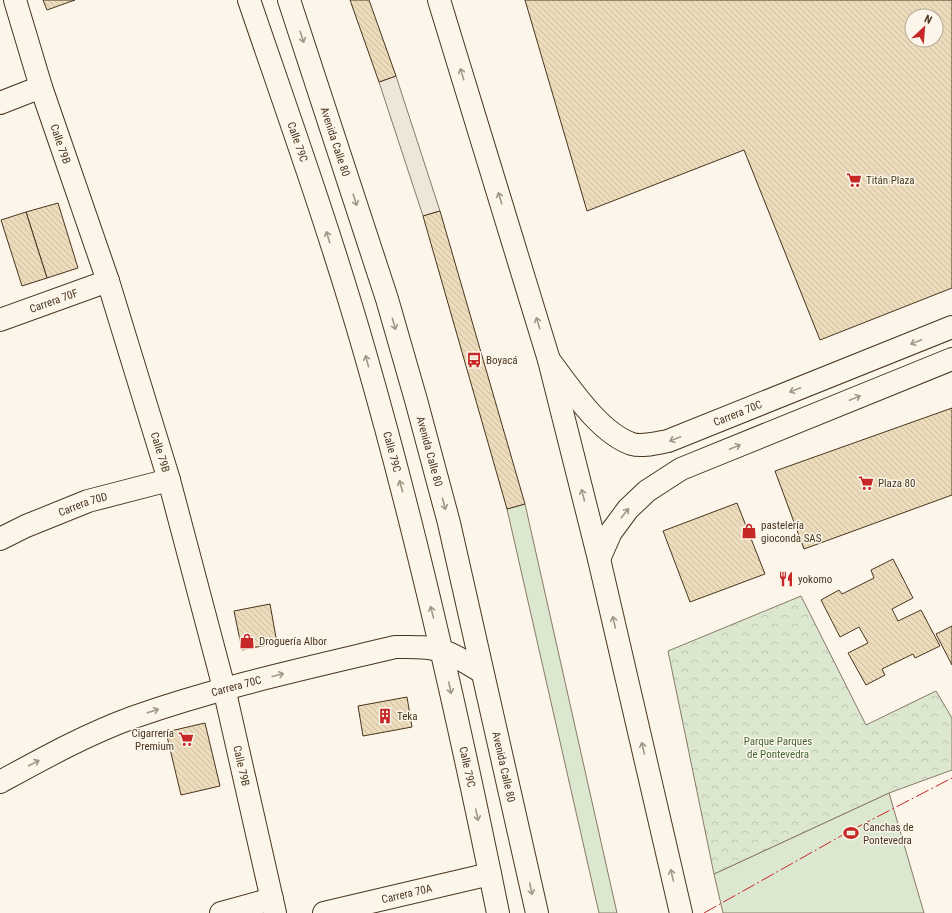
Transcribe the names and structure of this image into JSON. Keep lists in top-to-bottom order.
{
  "streets": {
    "main road": [
      "Calle 79C",
      "Avenida Calle 80",
      "Calle 79B",
      "Carrera 70F",
      "Carrera 70C",
      "Carrera 70D",
      "Carrera 70A"
    ]
  },
  "crossings": [
    ["Calle 79C", "Carrera 70C"],
    ["Calle 79C", "Carrera 70A"],
    ["Avenida Calle 80", "Carrera 70C"],
    ["Calle 79B", "Carrera 70F"],
    ["Calle 79B", "Carrera 70C"],
    ["Calle 79B", "Carrera 70D"]
  ],
  "parks": ["Parque Parques de Pontevedra"],
  "places": {
    "supermarket": ["Titán Plaza", "Plaza 80", "Cigarrería Premium"],
    "bus stop": ["Boyacá"],
    "shop": ["pastelería gioconda SAS", "Droguería Albor"],
    "restaurant": ["yokomo"],
    "building": ["Teka"],
    "sports": ["Canchas de Pontevedra"]
  },
  "north": "top right"
}
